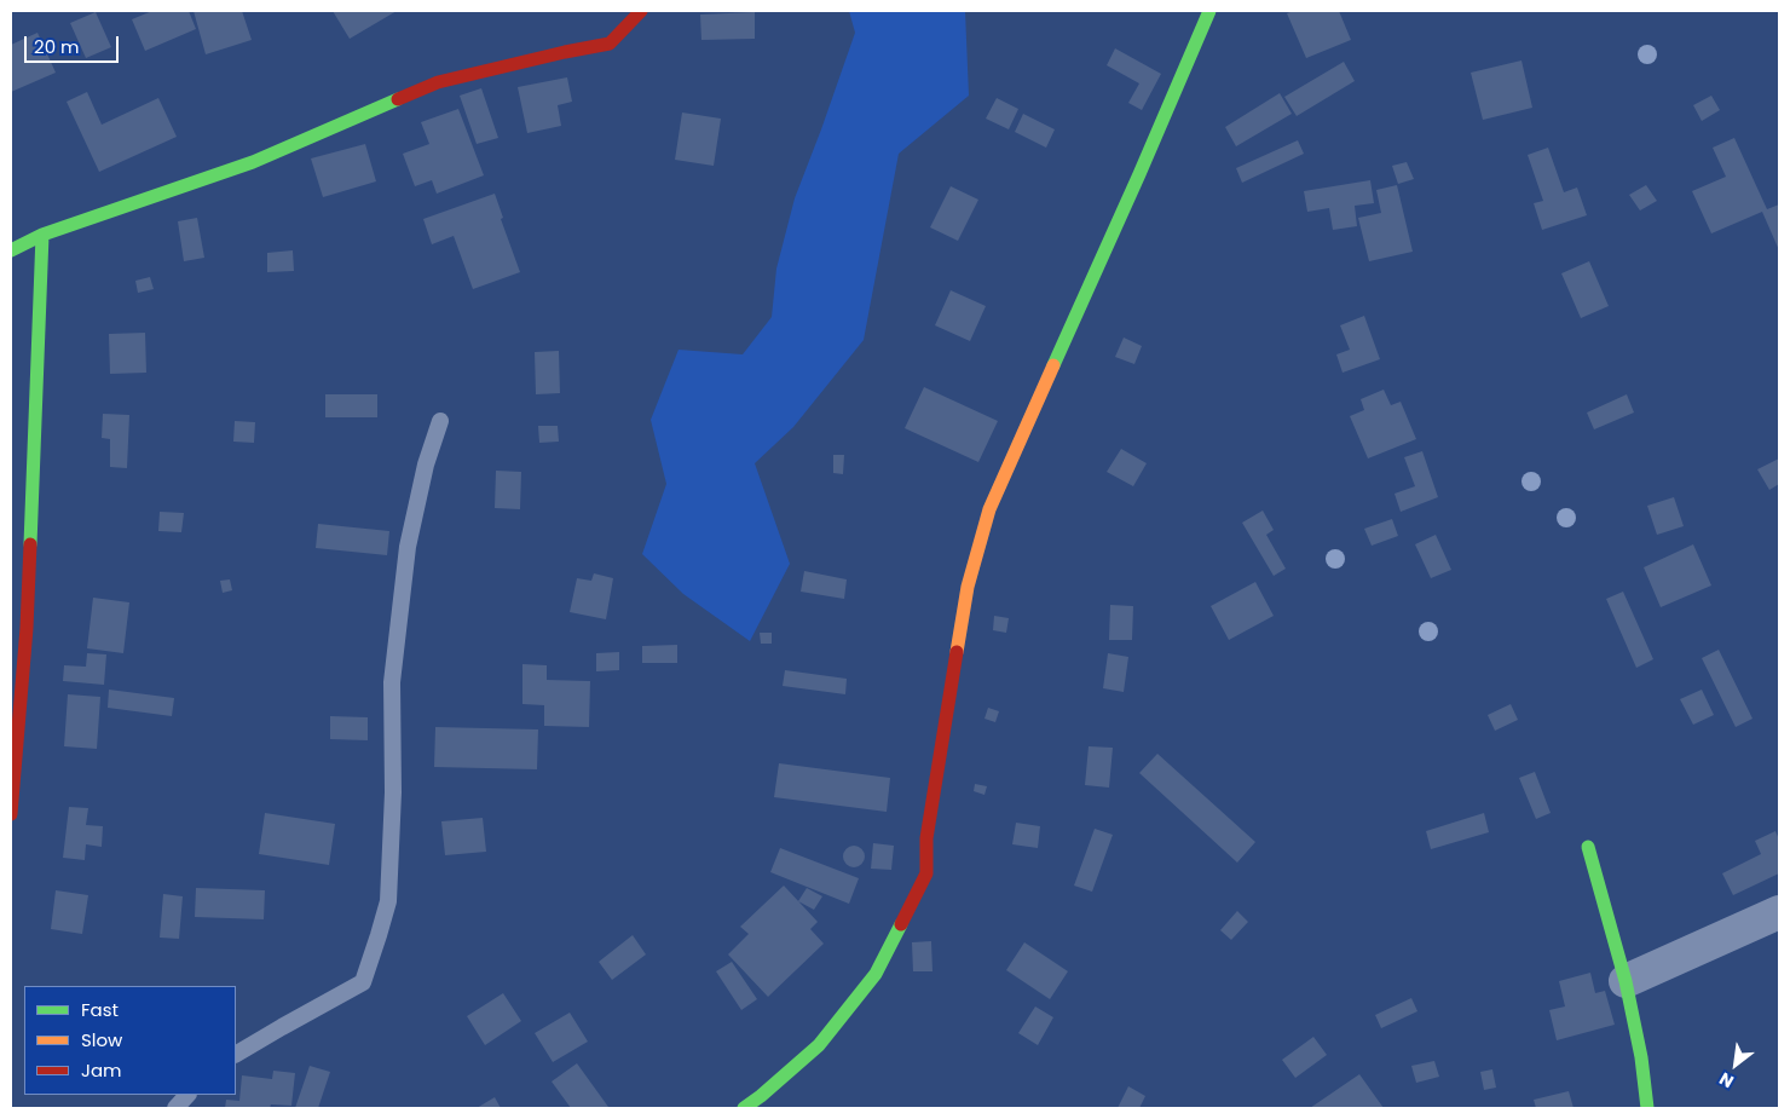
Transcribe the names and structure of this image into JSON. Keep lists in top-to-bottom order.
{
  "legend": ["Fast", "Slow", "Jam"],
  "scale_bar": "20 m",
  "north": "bottom left"
}
